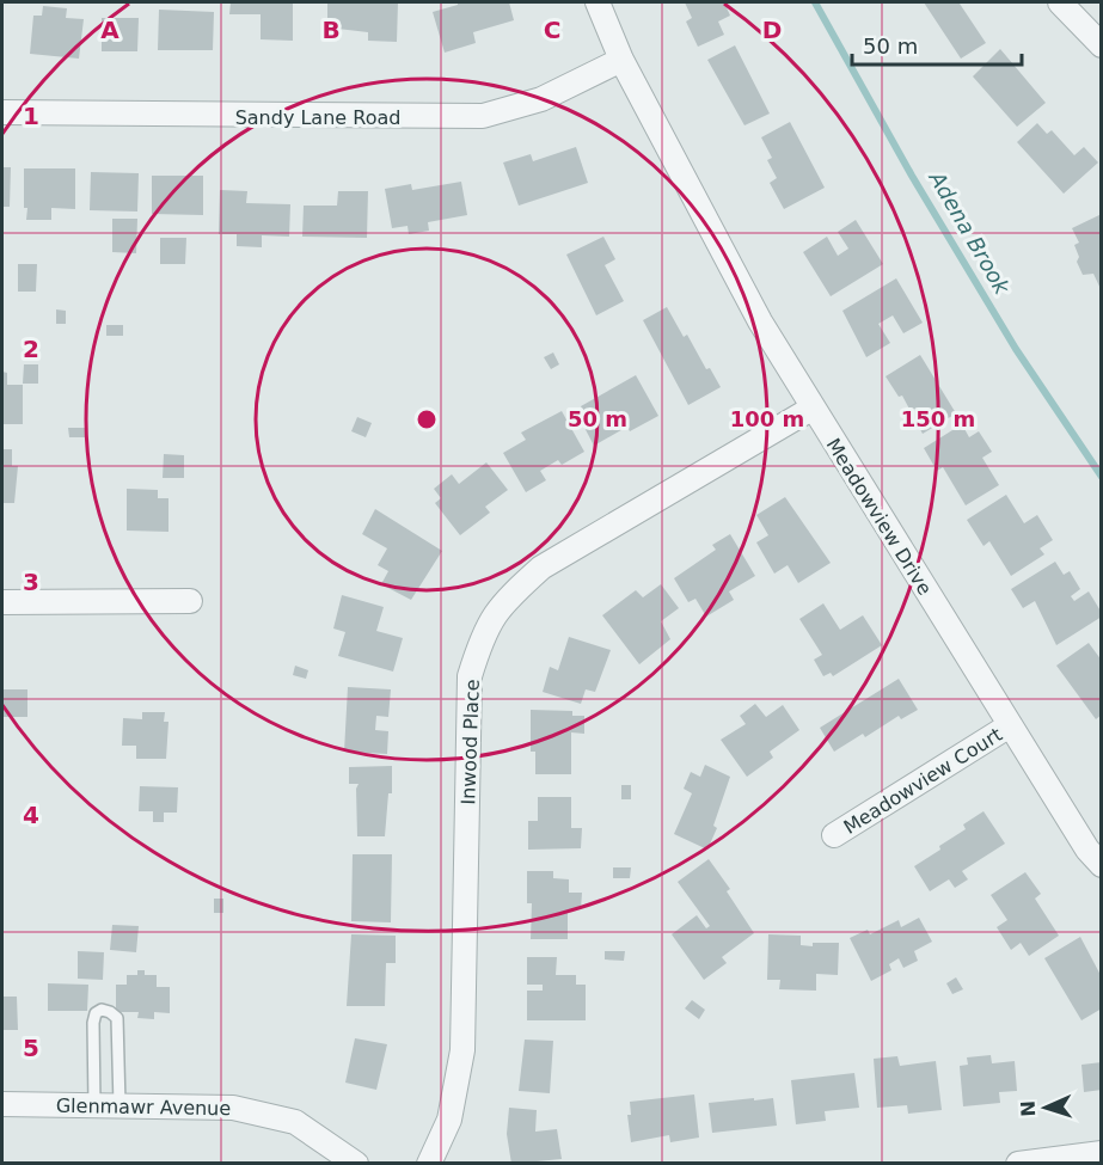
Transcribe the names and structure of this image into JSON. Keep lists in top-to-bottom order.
{
  "streets": {
    "street": [
      "Sandy Lane Road",
      "Meadowview Drive",
      "Inwood Place",
      "Meadowview Court",
      "Glenmawr Avenue"
    ]
  },
  "crossings": [
    ["Sandy Lane Road", "Meadowview Drive"],
    ["Meadowview Drive", "Inwood Place"],
    ["Meadowview Drive", "Meadowview Court"]
  ],
  "water": ["Adena Brook"],
  "scale_bar": "50 m",
  "north": "left",
  "grid": {
    "columns": [
      "A",
      "B",
      "C",
      "D"
    ],
    "rows": [
      "1",
      "2",
      "3",
      "4",
      "5"
    ]
  },
  "rings": ["50 m", "100 m", "150 m"]
}
